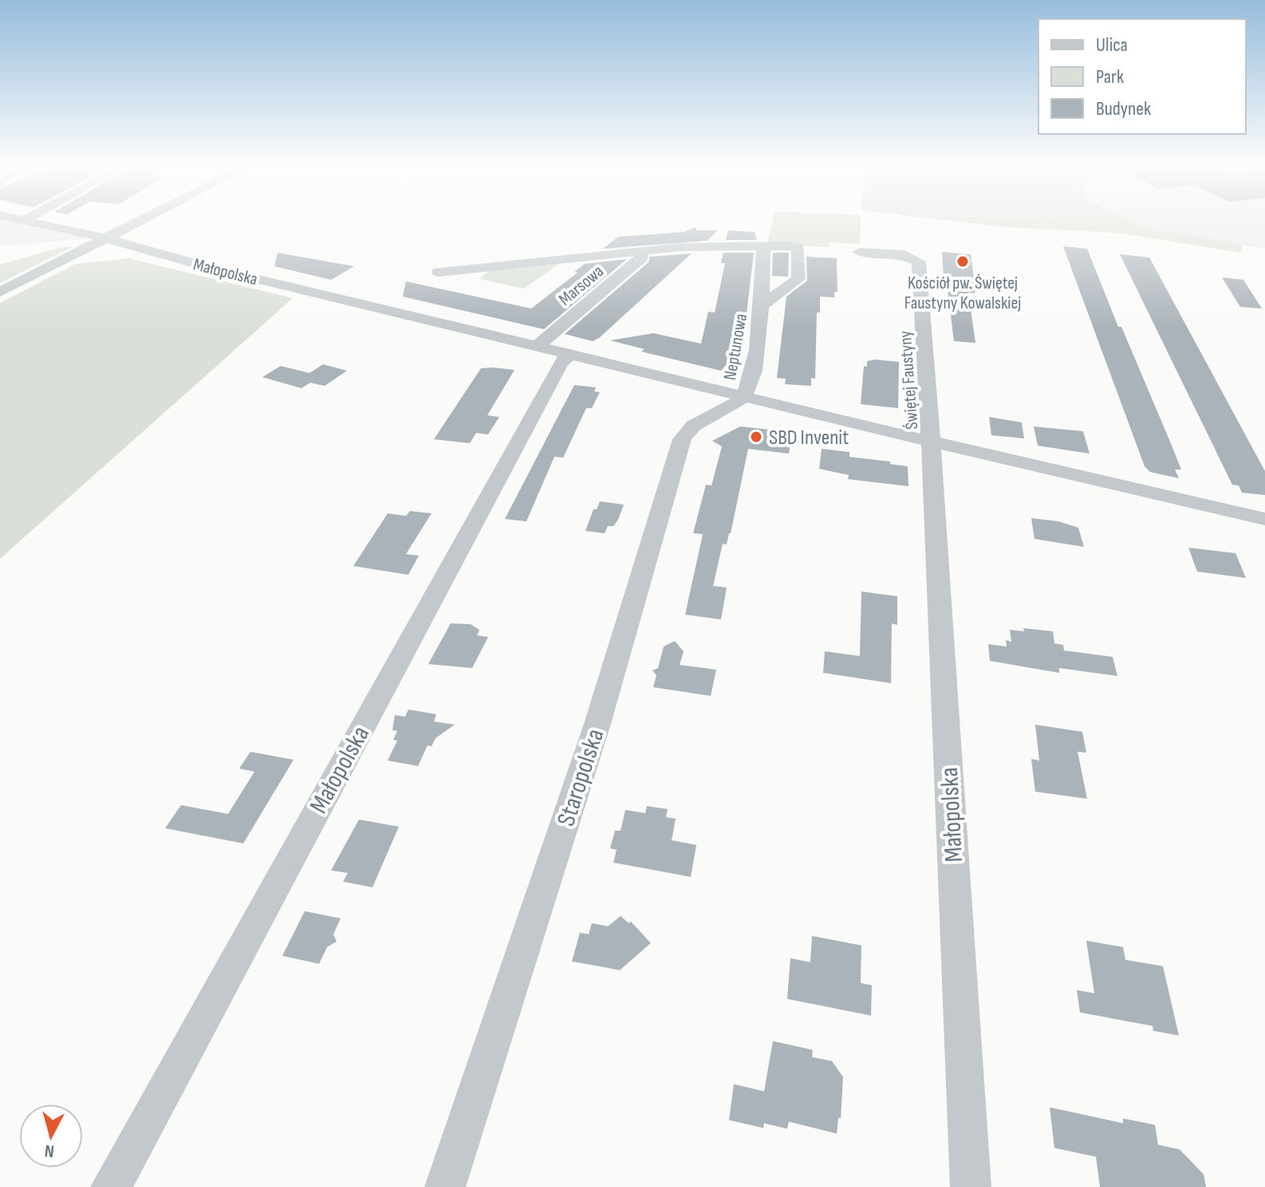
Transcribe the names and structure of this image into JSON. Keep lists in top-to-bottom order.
{
  "streets": {
    "street": [
      "Małopolska",
      "Marsowa",
      "Neptunowa",
      "Świętej Faustyny",
      "Staropolska"
    ]
  },
  "crossings": [
    ["Małopolska", "Marsowa"],
    ["Małopolska", "Neptunowa"],
    ["Małopolska", "Świętej Faustyny"],
    ["Małopolska", "Staropolska"],
    ["Neptunowa", "Staropolska"]
  ],
  "places": ["Kościół pw. Świętej Faustyny Kowalskiej", "SBD Invenit"],
  "legend": ["Ulica", "Park", "Budynek"],
  "north": "bottom"
}
